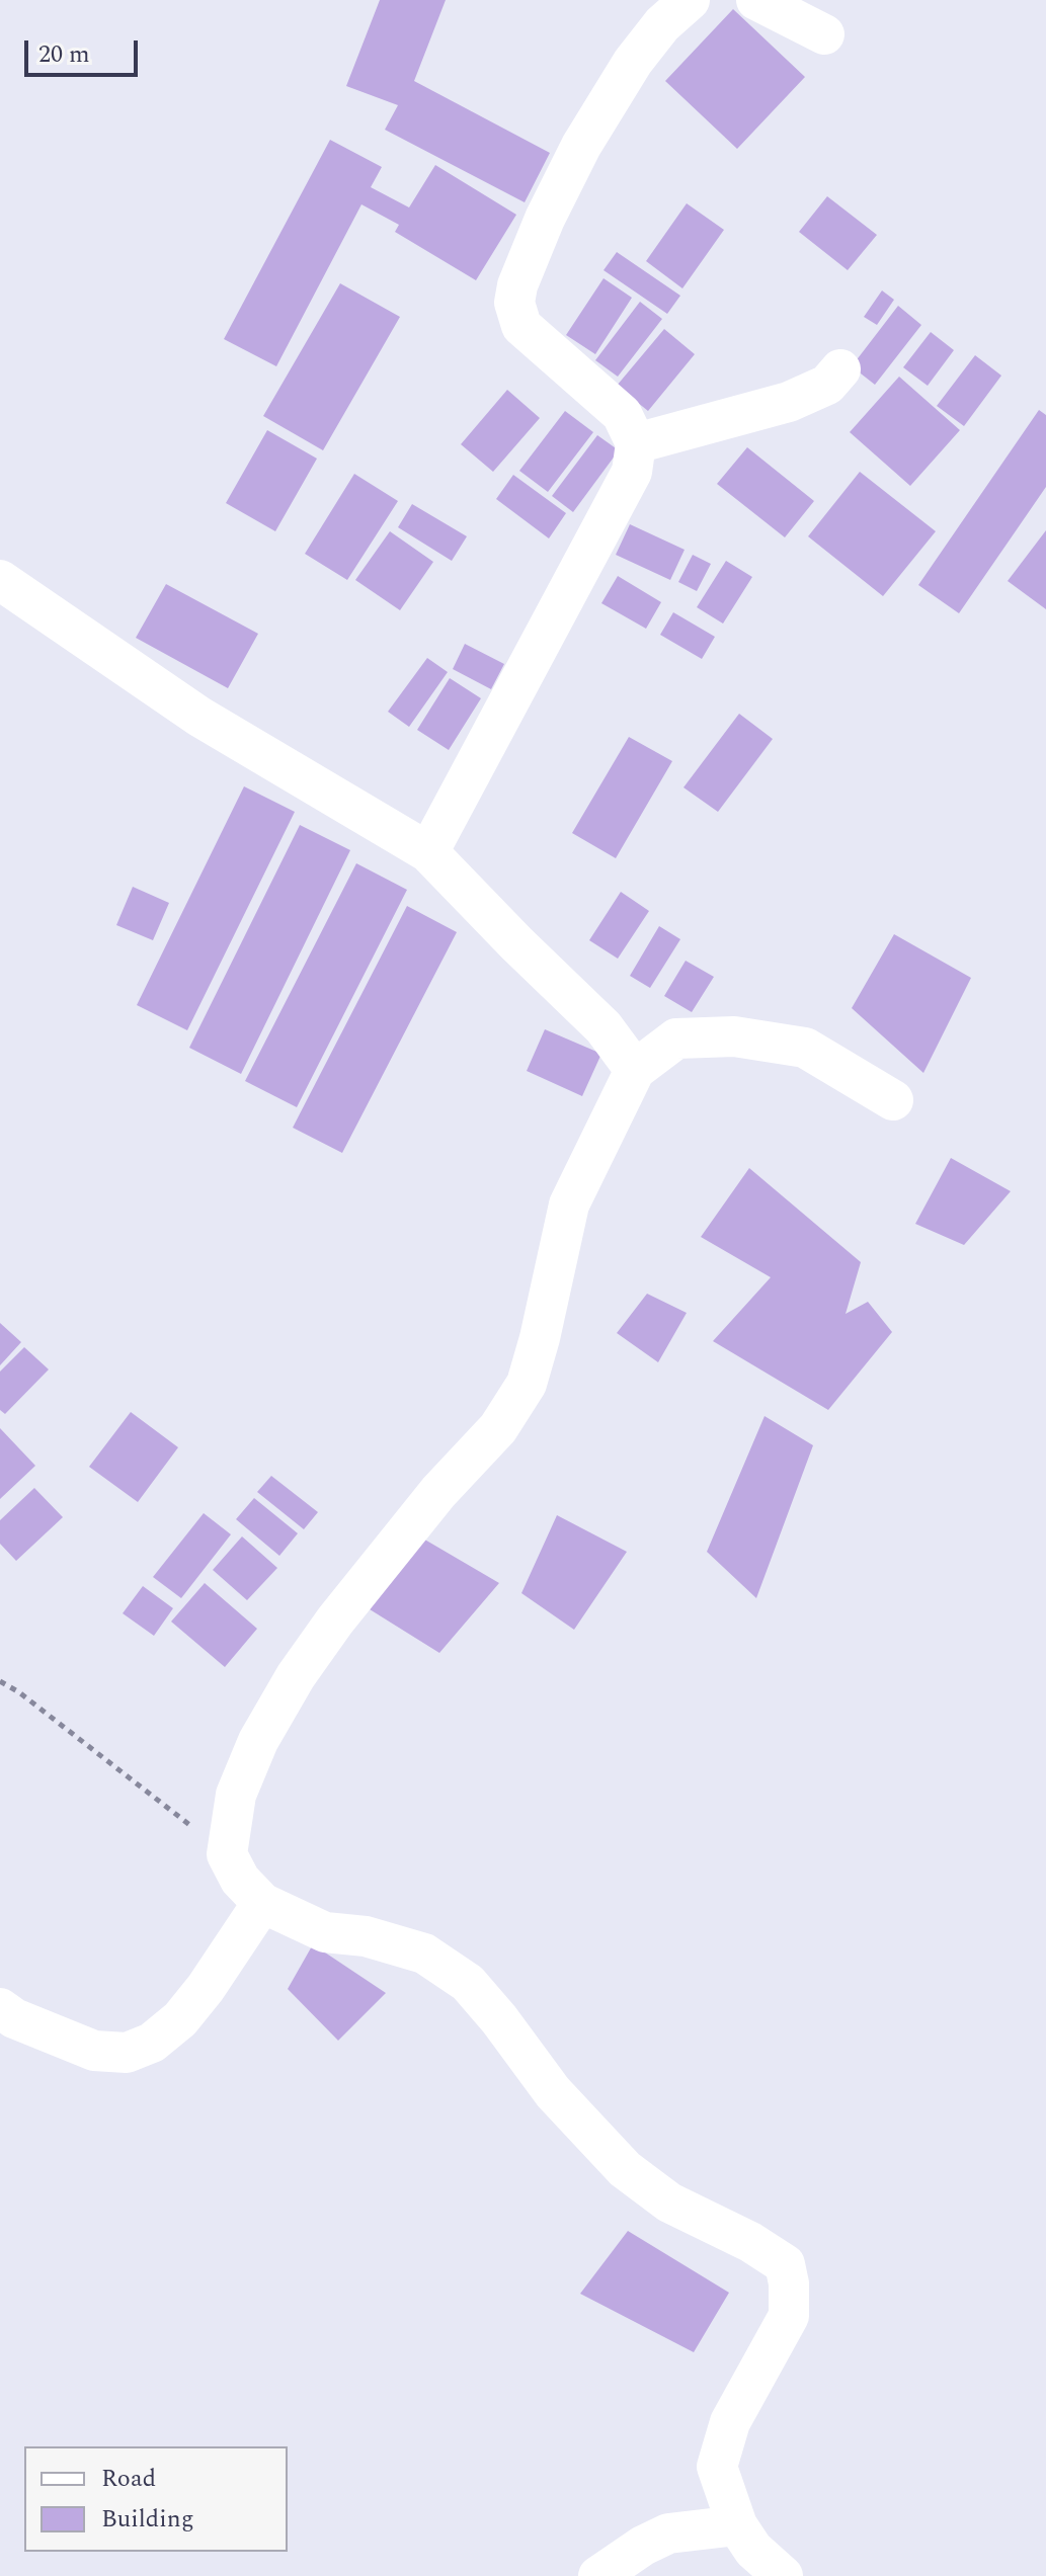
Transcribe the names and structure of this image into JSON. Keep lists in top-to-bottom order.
{
  "legend": ["Road", "Building"],
  "scale_bar": "20 m"
}
